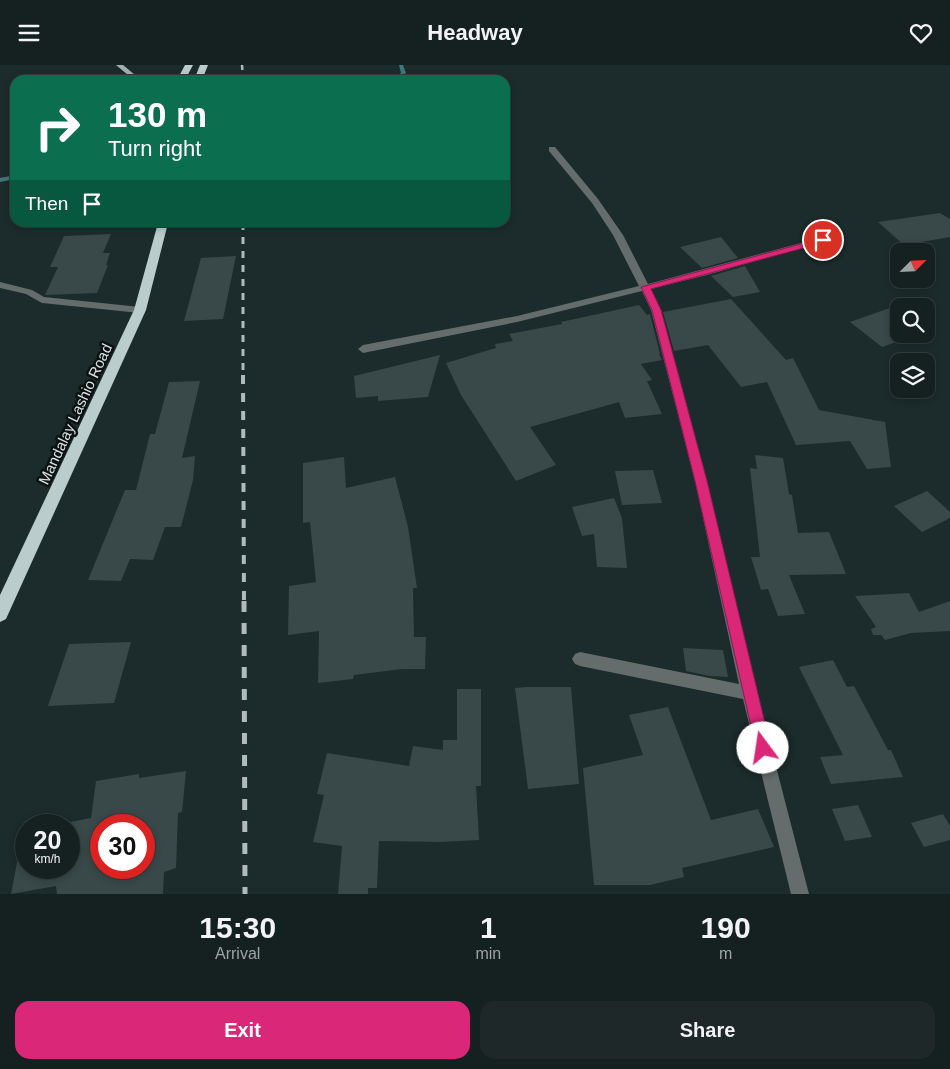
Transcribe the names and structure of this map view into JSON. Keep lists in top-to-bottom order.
{
  "streets": {
    "highway": ["Mandalay Lashio Road"]
  },
  "north": "top right",
  "page": {
    "header": "Headway",
    "turn": ["130 m", "Turn right"],
    "then": "Then",
    "speed": "20 km/h",
    "limit": "30",
    "eta": [
      "15:30",
      "Arrival",
      "1",
      "min",
      "190",
      "m"
    ],
    "buttons": ["Exit", "Share"]
  }
}
